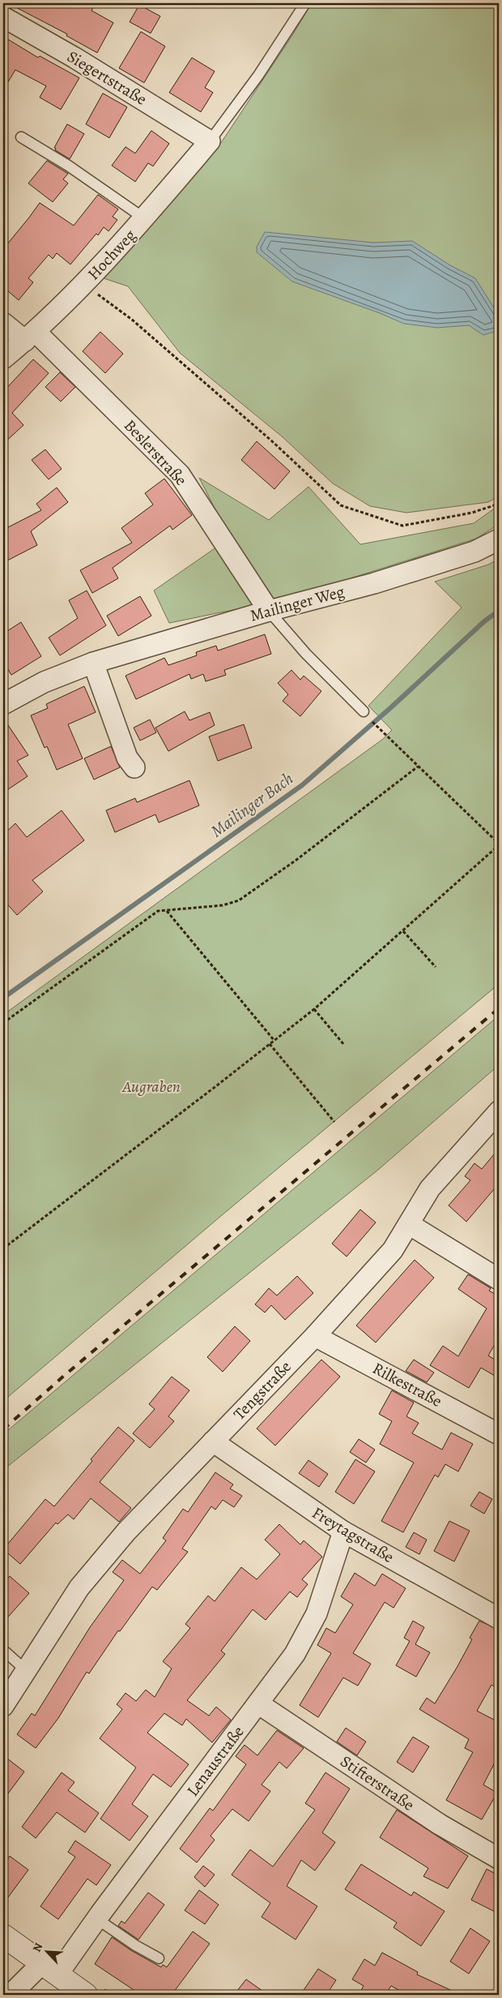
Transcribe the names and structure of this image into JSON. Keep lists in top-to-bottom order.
{
  "streets": {
    "street": [
      "Siegertstraße",
      "Hochweg",
      "Beslerstraße",
      "Mailinger Weg",
      "Rilkestraße",
      "Tengstraße",
      "Freytagstraße",
      "Lenaustraße",
      "Stifterstraße"
    ]
  },
  "crossings": [
    ["Siegertstraße", "Hochweg"],
    ["Hochweg", "Beslerstraße"],
    ["Beslerstraße", "Mailinger Weg"],
    ["Rilkestraße", "Tengstraße"],
    ["Tengstraße", "Freytagstraße"],
    ["Freytagstraße", "Lenaustraße"],
    ["Lenaustraße", "Stifterstraße"]
  ],
  "water": ["Mailinger Bach"],
  "parks": ["Augraben"],
  "north": "top left"
}
